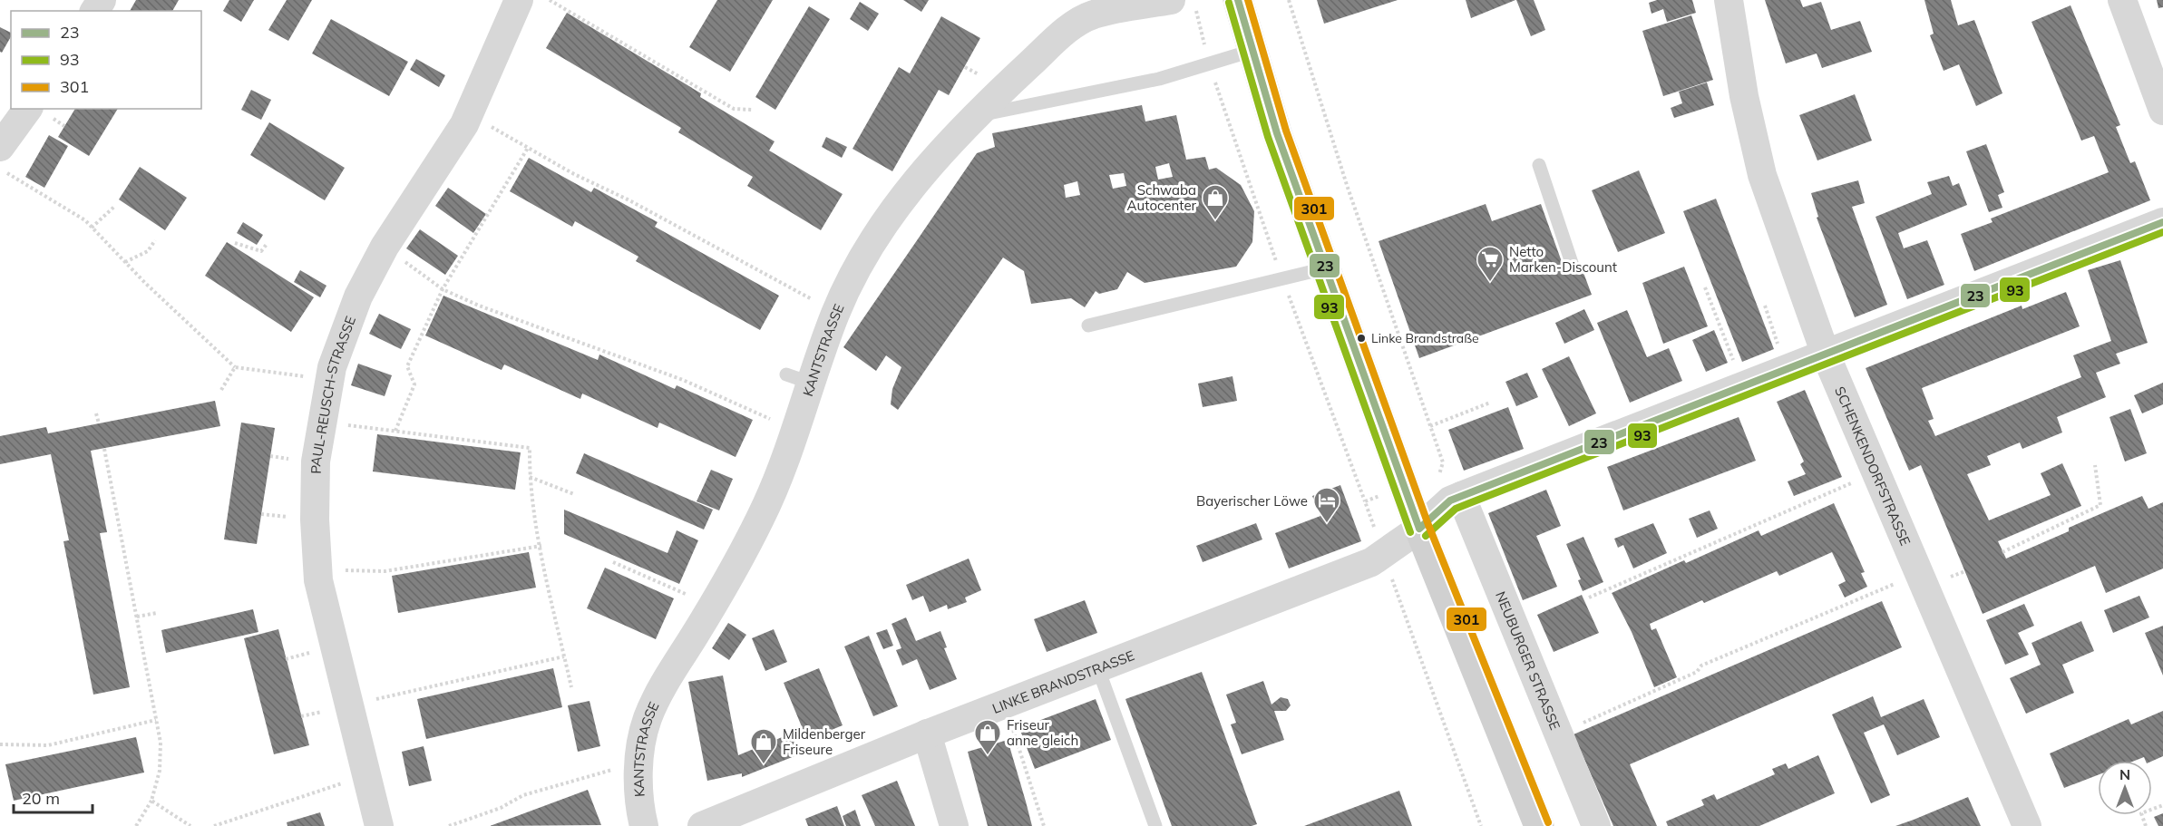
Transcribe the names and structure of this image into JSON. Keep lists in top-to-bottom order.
{
  "streets": {
    "street": [
      "KANTSTRASSE",
      "PAUL-REUSCH-STRASSE",
      "SCHENKENDORFSTRASSE",
      "NEUBURGER STRASSE",
      "LINKE BRANDSTRASSE"
    ]
  },
  "crossings": [
    ["SCHENKENDORFSTRASSE", "LINKE BRANDSTRASSE"],
    ["NEUBURGER STRASSE", "LINKE BRANDSTRASSE"]
  ],
  "places": {
    "shop": ["Schwaba Autocenter", "Friseur anne gleich", "Mildenberger Friseure"],
    "supermarket": ["Netto Marken-Discount"],
    "other": ["Linke Brandstraße"],
    "hotel": ["Bayerischer Löwe"]
  },
  "lines": ["transit line 23", "transit line 301", "transit line 93"],
  "legend": ["23", "93", "301"],
  "scale_bar": "20 m",
  "north": "top"
}
